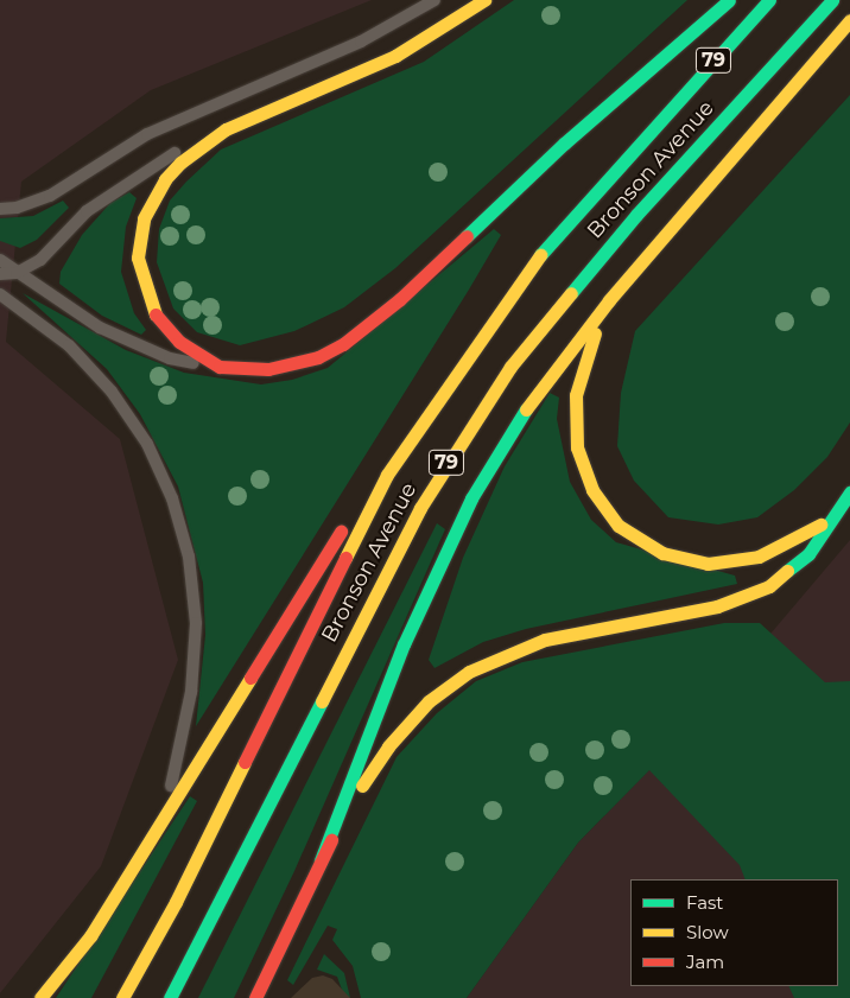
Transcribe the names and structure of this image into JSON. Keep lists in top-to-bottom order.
{
  "streets": {
    "highway": ["79", "Bronson Avenue"]
  },
  "legend": ["Fast", "Slow", "Jam"]
}
